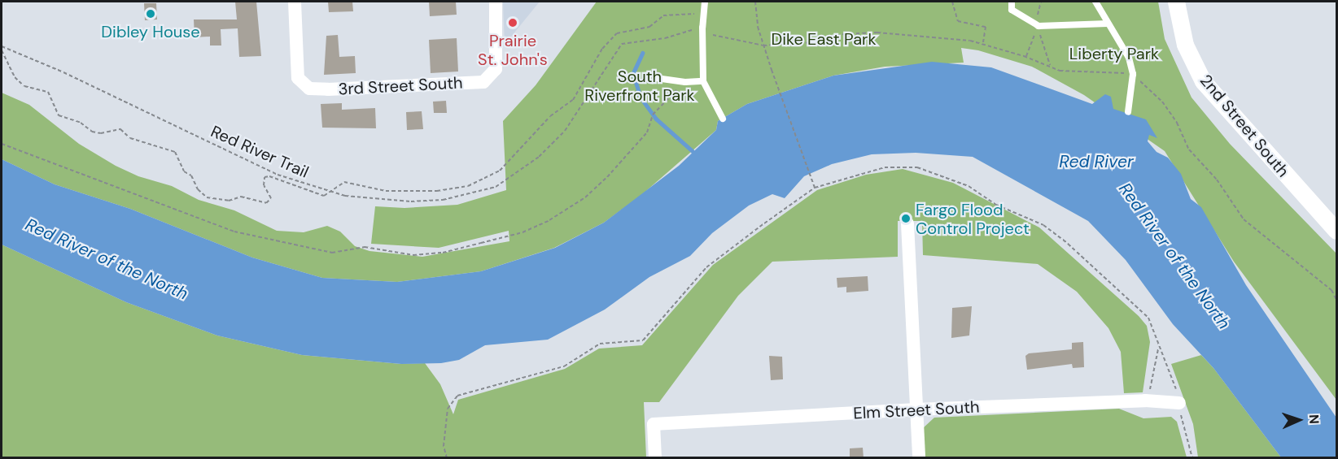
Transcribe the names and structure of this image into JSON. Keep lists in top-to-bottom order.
{
  "streets": {
    "street": ["3rd Street South", "2nd Street South", "Elm Street South"],
    "path": ["Red River Trail"]
  },
  "water": ["Red River", "Red River of the North"],
  "parks": ["Dike East Park", "Liberty Park", "South Riverfront Park"],
  "places": ["Dibley House", "Prairie St. John's", "Fargo Flood Control Project"],
  "north": "right"
}
